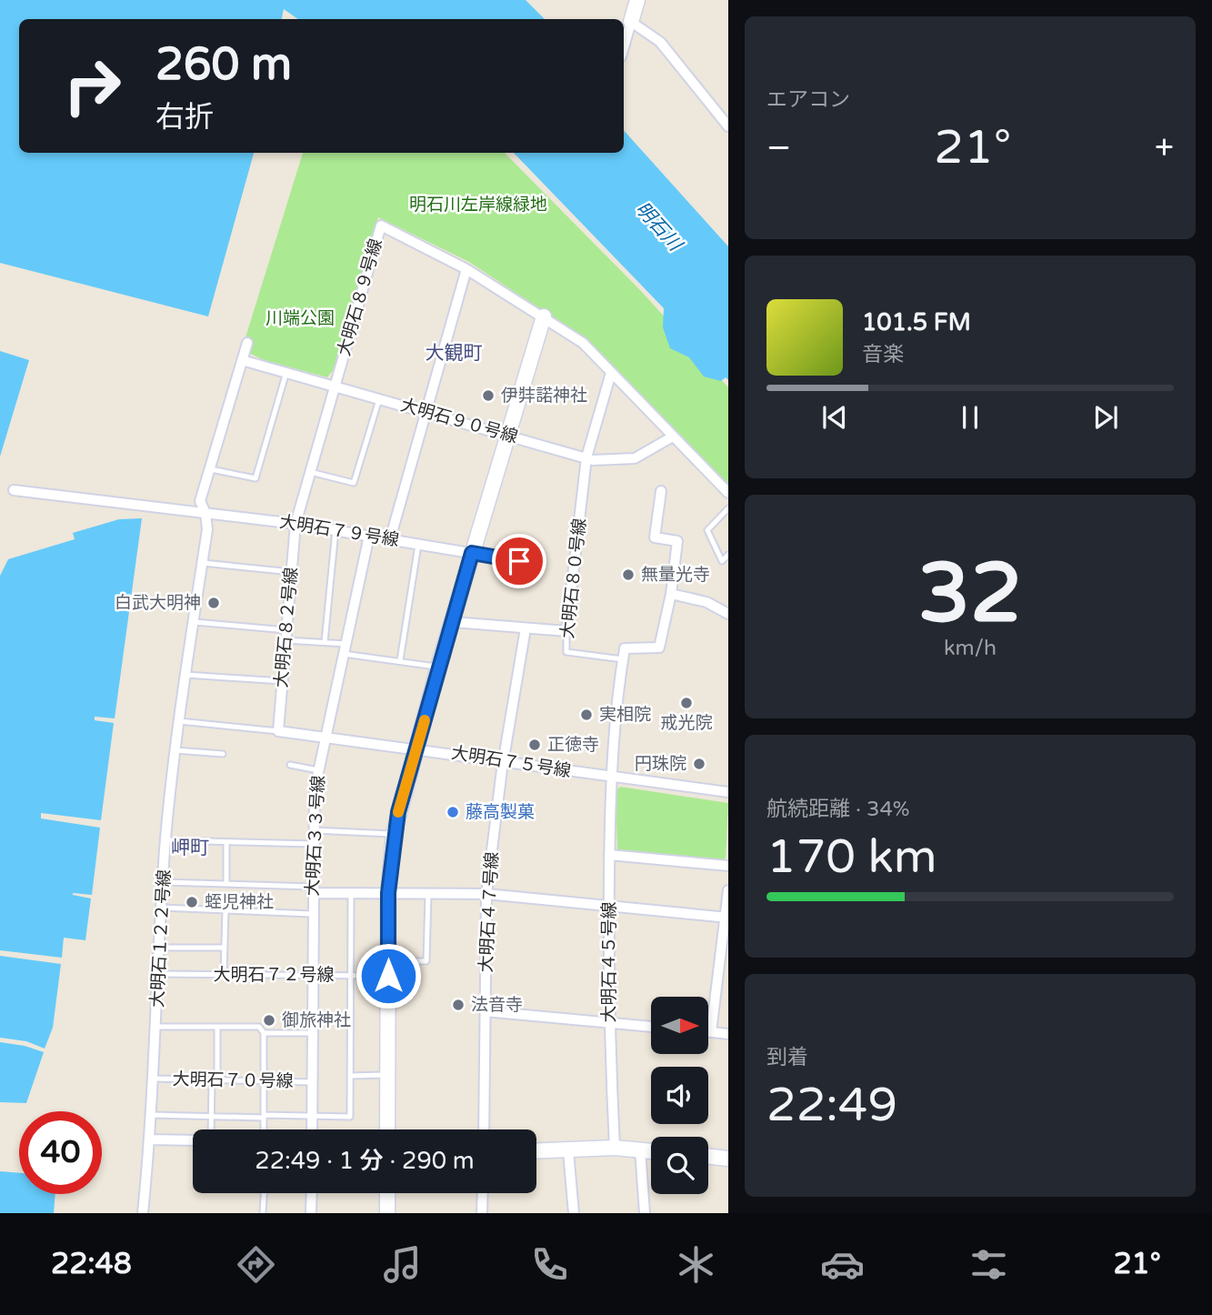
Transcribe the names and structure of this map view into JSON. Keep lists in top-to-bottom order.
{
  "streets": {
    "street": [
      "大明石８９号線",
      "大明石９０号線",
      "大明石７９号線",
      "大明石８０号線",
      "大明石８２号線",
      "大明石７５号線",
      "大明石３３号線",
      "大明石４７号線",
      "大明石１２２号線",
      "大明石４５号線"
    ],
    "lane": ["大明石７２号線", "大明石７０号線"]
  },
  "crossings": [
    ["大明石８９号線", "大明石９０号線"],
    ["大明石８９号線", "大明石７９号線"],
    ["大明石８９号線", "大明石８０号線"],
    ["大明石８９号線", "大明石８２号線"],
    ["大明石９０号線", "大明石８０号線"],
    ["大明石９０号線", "大明石１２２号線"],
    ["大明石７９号線", "大明石８２号線"],
    ["大明石７９号線", "大明石３３号線"],
    ["大明石７９号線", "大明石１２２号線"],
    ["大明石８２号線", "大明石７５号線"],
    ["大明石７５号線", "大明石３３号線"],
    ["大明石７５号線", "大明石４７号線"],
    ["大明石７５号線", "大明石１２２号線"],
    ["大明石７５号線", "大明石４５号線"],
    ["大明石３３号線", "大明石７２号線"],
    ["大明石３３号線", "大明石７０号線"],
    ["大明石１２２号線", "大明石７２号線"],
    ["大明石１２２号線", "大明石７０号線"]
  ],
  "districts": ["大観町", "岬町"],
  "water": ["明石川"],
  "parks": ["明石川左岸線緑地", "川端公園"],
  "places": [
    "伊弉諾神社",
    "無量光寺",
    "白武大明神",
    "戒光院",
    "実相院",
    "正徳寺",
    "円珠院",
    "藤高製菓",
    "蛭児神社",
    "法音寺",
    "御旅神社"
  ],
  "north": "right",
  "page": {
    "tile": [
      "エアコン",
      ["32", "km/h"],
      ["航続距離 · 34%", "170 km"],
      ["到着", "22:49"]
    ],
    "turn": ["260 m", "右折"],
    "heat": ["−", "21°", "+"],
    "song": ["101.5 FM", "音楽"],
    "limit": "40",
    "trip": "22:49 · 1 分 · 290 m",
    "tabs": ["22:48", "21°"]
  }
}
